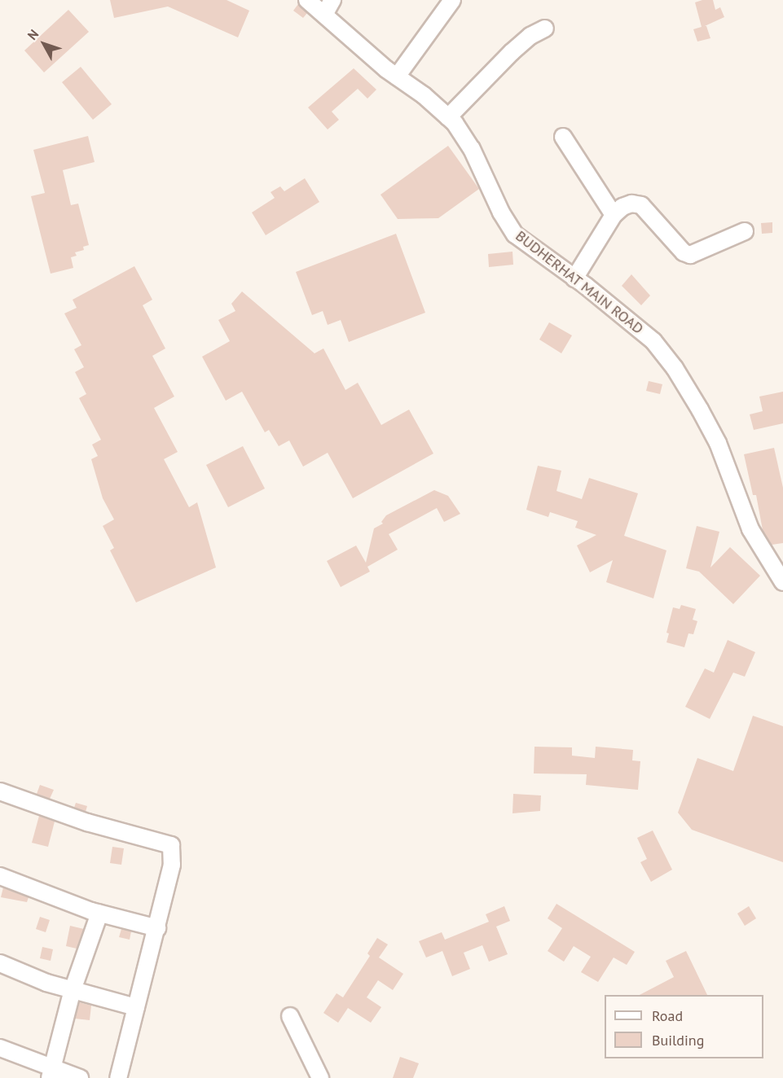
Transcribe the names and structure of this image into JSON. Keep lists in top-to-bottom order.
{
  "streets": {
    "street": ["BUDHERHAT MAIN ROAD"]
  },
  "legend": ["Road", "Building"],
  "north": "top left"
}
